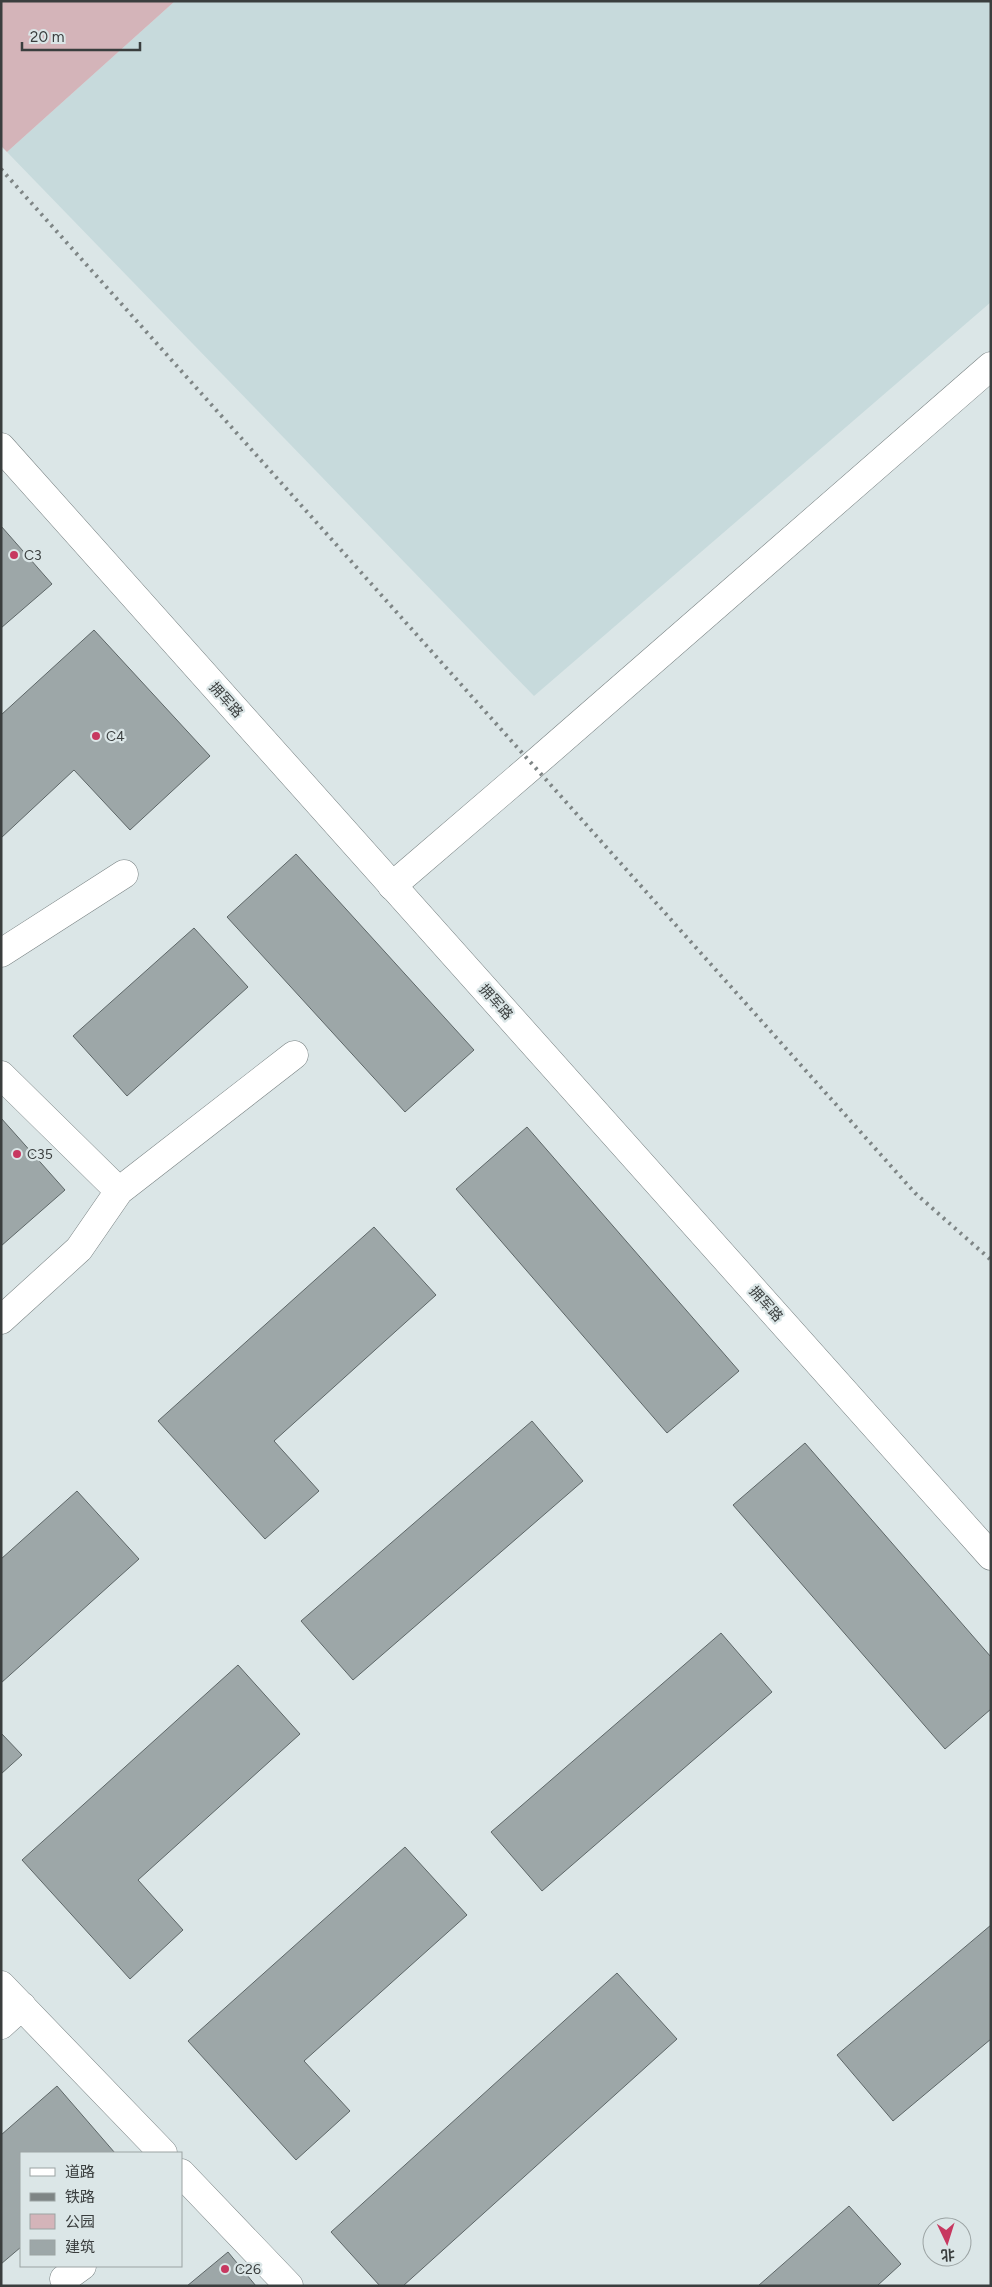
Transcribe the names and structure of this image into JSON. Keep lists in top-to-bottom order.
{
  "streets": {
    "street": ["拥军路"]
  },
  "places": [
    "C3",
    "C4",
    "C35",
    "C26"
  ],
  "legend": [
    "道路",
    "铁路",
    "公园",
    "建筑"
  ],
  "scale_bar": "20 m",
  "north": "bottom"
}
